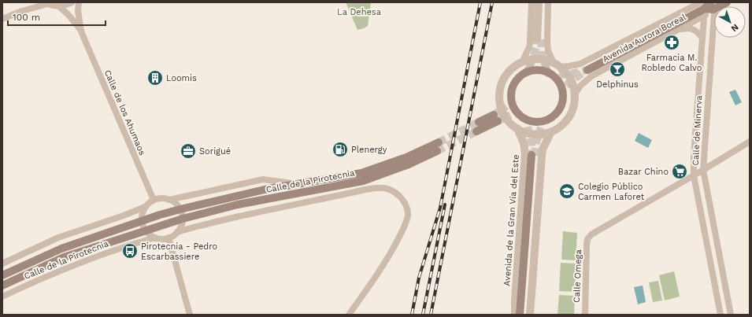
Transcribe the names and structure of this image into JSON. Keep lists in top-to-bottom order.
{
  "streets": {
    "main road": ["Calle de la Pirotecnia", "Avenida de la Gran Vía del Este"],
    "street": [
      "Avenida Aurora Boreal",
      "Calle de los Ahumaos",
      "Calle de Minerva",
      "Calle Omega"
    ]
  },
  "crossings": [
    ["Avenida Aurora Boreal", "Calle de Minerva"],
    ["Calle de los Ahumaos", "Calle de la Pirotecnia"],
    ["Calle de Minerva", "Calle Omega"]
  ],
  "parks": ["La Dehesa"],
  "places": {
    "pharmacy": ["Farmacia M. Robledo Calvo"],
    "bar": ["Delphinus"],
    "building": ["Loomis"],
    "fuel station": ["Plenergy"],
    "office": ["Sorigué"],
    "supermarket": ["Bazar Chino"],
    "school or university": ["Colegio Público Carmen Laforet"],
    "bus stop": ["Pirotecnia - Pedro Escarbassiere"]
  },
  "scale_bar": "100 m",
  "north": "bottom right"
}
